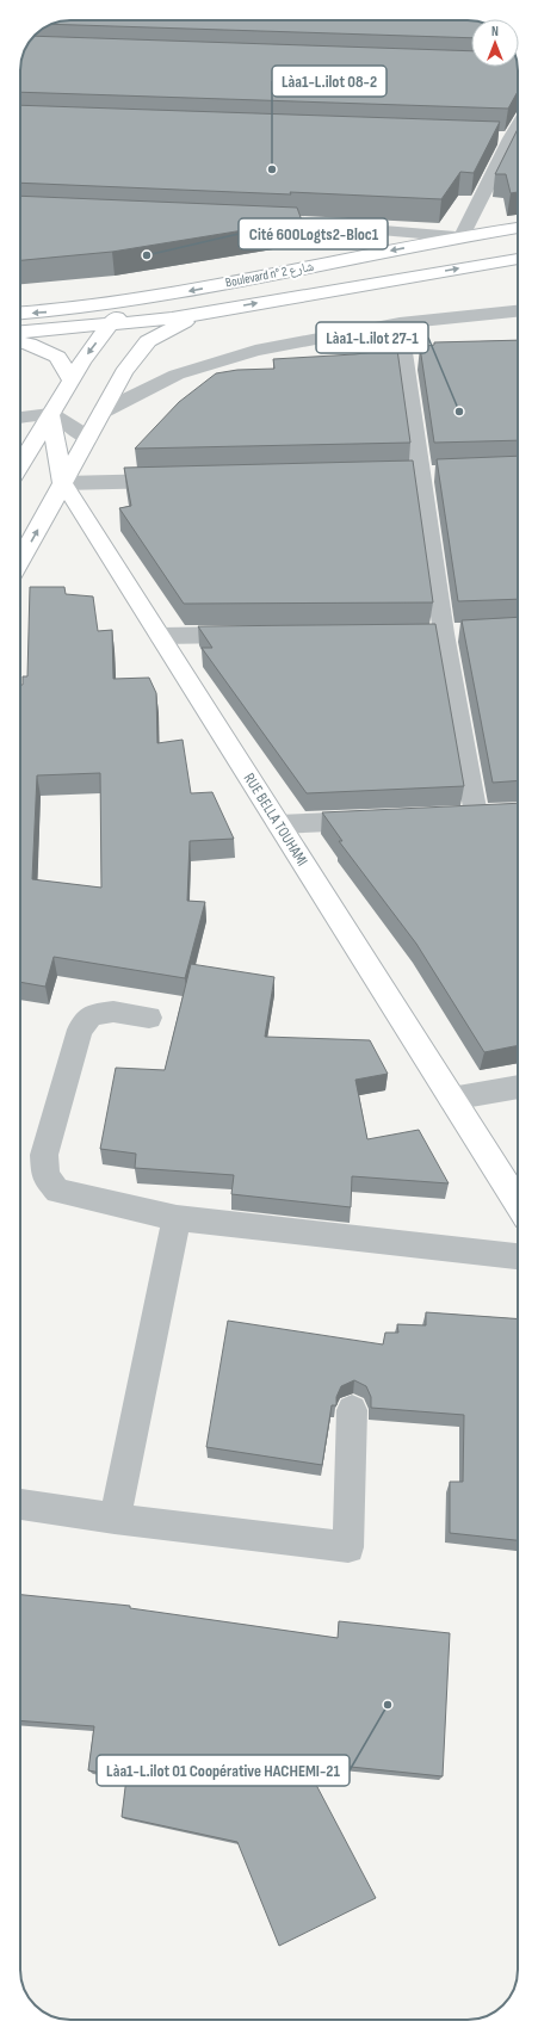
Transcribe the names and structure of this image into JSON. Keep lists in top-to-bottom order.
{
  "streets": {
    "main road": ["Boulevard n° شارع 2", "RUE BELLA TOUHAMI"]
  },
  "places": [
    "Làa1-L.ilot 08-2",
    "Cité 600Logts2-Bloc1",
    "Làa1-L.ilot 27-1",
    "Làa1-L.ilot 01 Coopérative HACHEMI-21"
  ],
  "north": "top"
}
